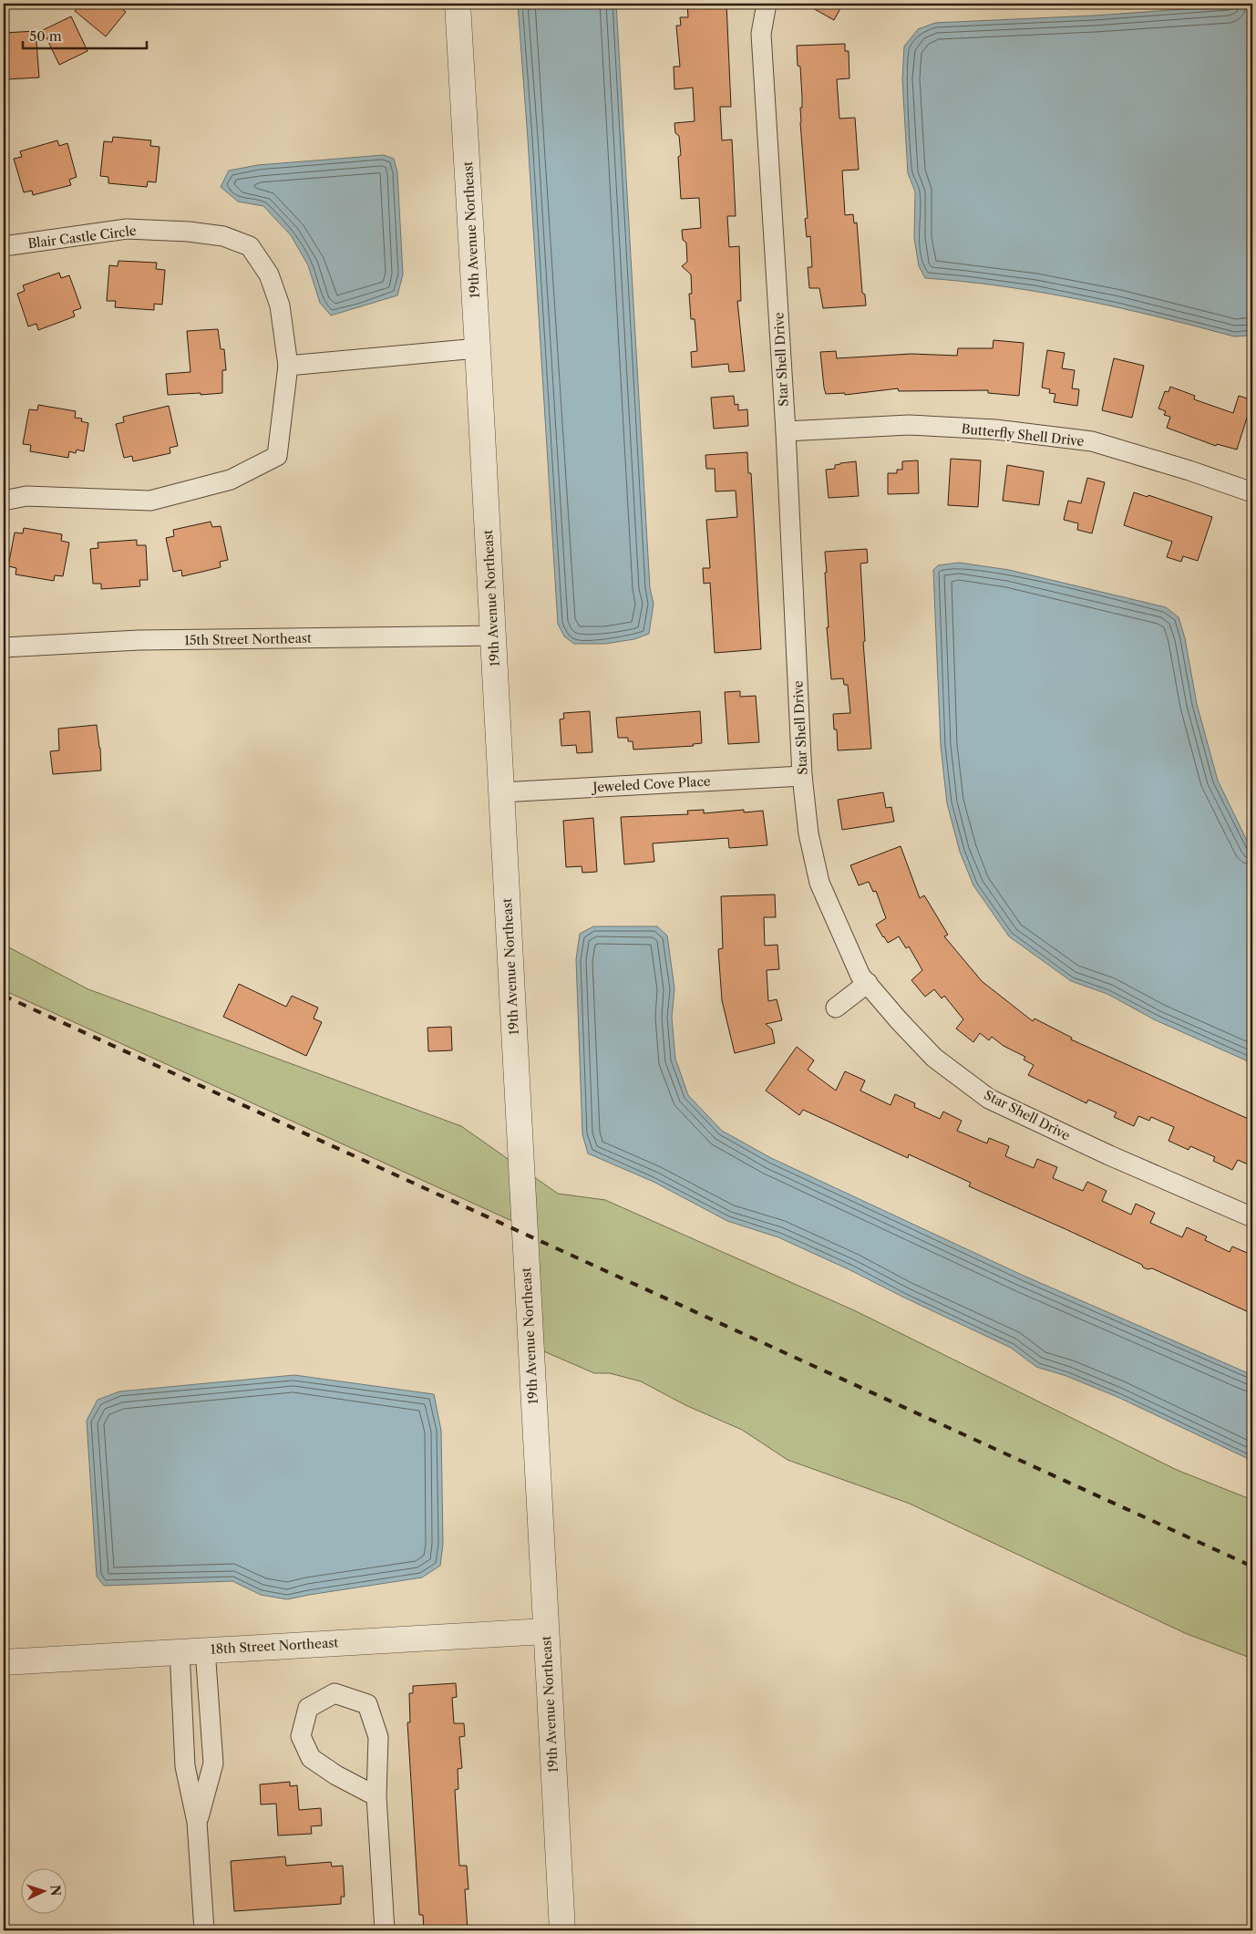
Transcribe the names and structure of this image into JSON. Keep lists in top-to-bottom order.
{
  "streets": {
    "street": [
      "19th Avenue Northeast",
      "Blair Castle Circle",
      "Star Shell Drive",
      "Butterfly Shell Drive",
      "15th Street Northeast",
      "Jeweled Cove Place",
      "18th Street Northeast"
    ]
  },
  "crossings": [
    ["19th Avenue Northeast", "15th Street Northeast"],
    ["19th Avenue Northeast", "Jeweled Cove Place"],
    ["19th Avenue Northeast", "18th Street Northeast"],
    ["Star Shell Drive", "Butterfly Shell Drive"],
    ["Star Shell Drive", "Jeweled Cove Place"]
  ],
  "scale_bar": "50 m",
  "north": "right"
}
